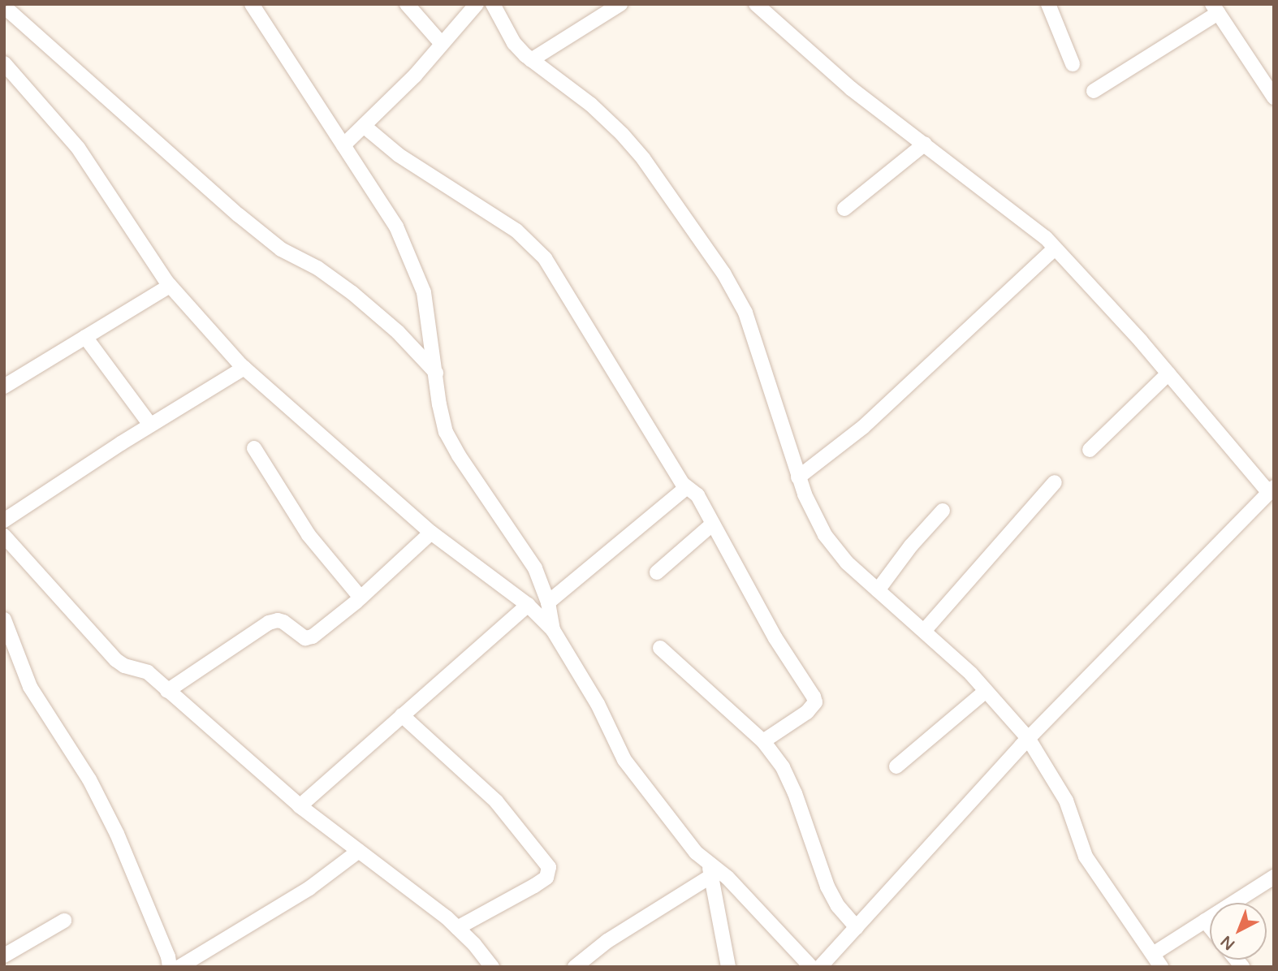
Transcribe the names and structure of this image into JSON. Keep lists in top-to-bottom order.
{
  "north": "bottom left"
}
